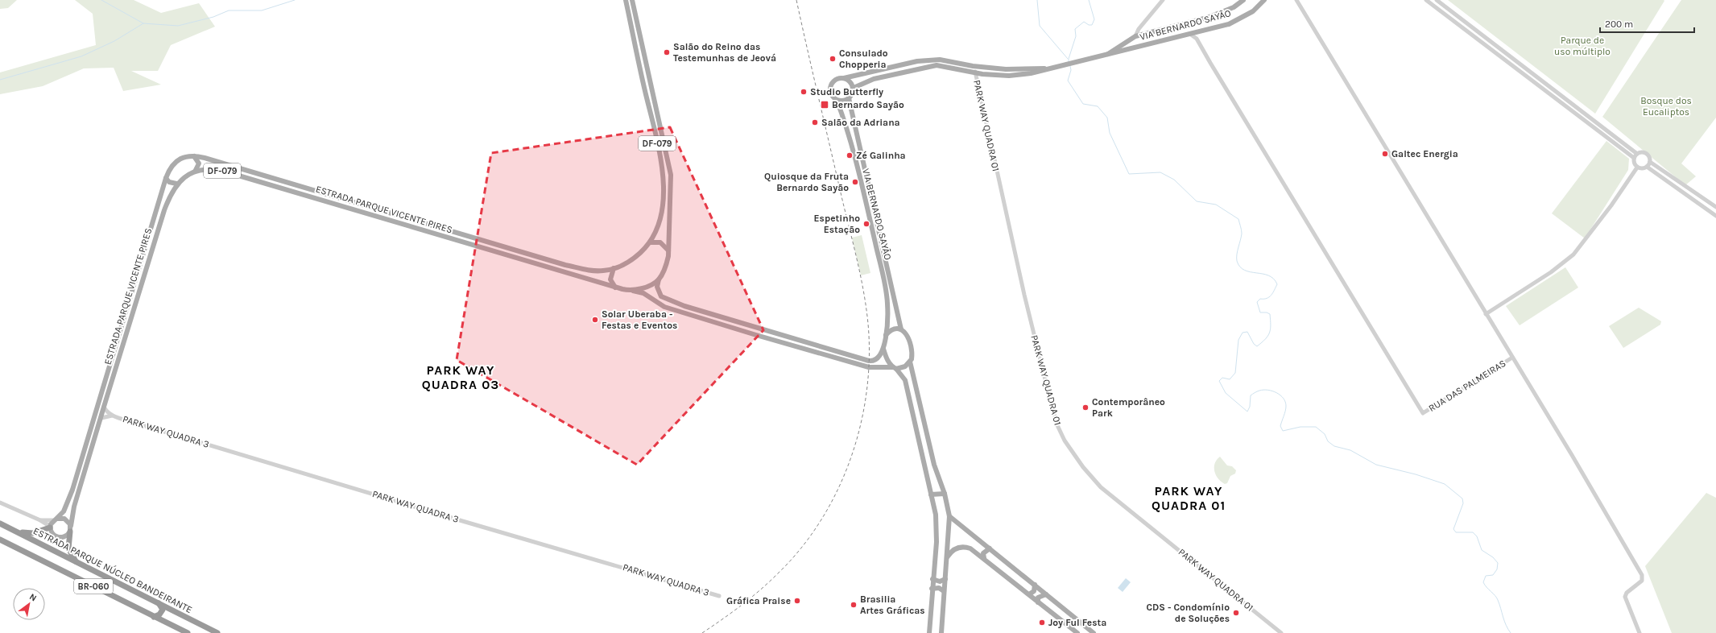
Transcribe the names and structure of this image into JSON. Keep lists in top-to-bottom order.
{
  "streets": {
    "highway": ["ESTRADA PARQUE NÚCLEO BANDEIRANTE", "BR-060"],
    "main road": ["VIA BERNARDO SAYÃO", "DF-079", "ESTRADA PARQUE VICENTE PIRES"],
    "street": ["PARK WAY QUADRA 01", "RUA DAS PALMEIRAS", "PARK WAY QUADRA 3"]
  },
  "crossings": [
    ["VIA BERNARDO SAYÃO", "PARK WAY QUADRA 01"],
    ["VIA BERNARDO SAYÃO", "RUA DAS PALMEIRAS"],
    ["DF-079", "ESTRADA PARQUE VICENTE PIRES"],
    ["ESTRADA PARQUE VICENTE PIRES", "PARK WAY QUADRA 3"]
  ],
  "districts": ["PARK WAY QUADRA 03", "PARK WAY QUADRA 01"],
  "parks": ["Parque de uso múltiplo", "Bosque dos Eucaliptos"],
  "places": {
    "other": [
      "Salão do Reino das Testemunhas de Jeová",
      "Consulado Chopperia",
      "Studio Butterfly",
      "Salão da Adriana",
      "Galtec Energia",
      "Zé Galinha",
      "Quiosque da Fruta Bernardo Sayão",
      "Espetinho Estação",
      "Solar Uberaba - Festas e Eventos",
      "Contemporâneo Park",
      "Gráfica Praise",
      "Brasilia Artes Gráficas",
      "CDS - Condomínio de Soluções",
      "Joy Ful Festa"
    ],
    "transit": ["Bernardo Sayão"]
  },
  "scale_bar": "200 m",
  "north": "top right"
}
